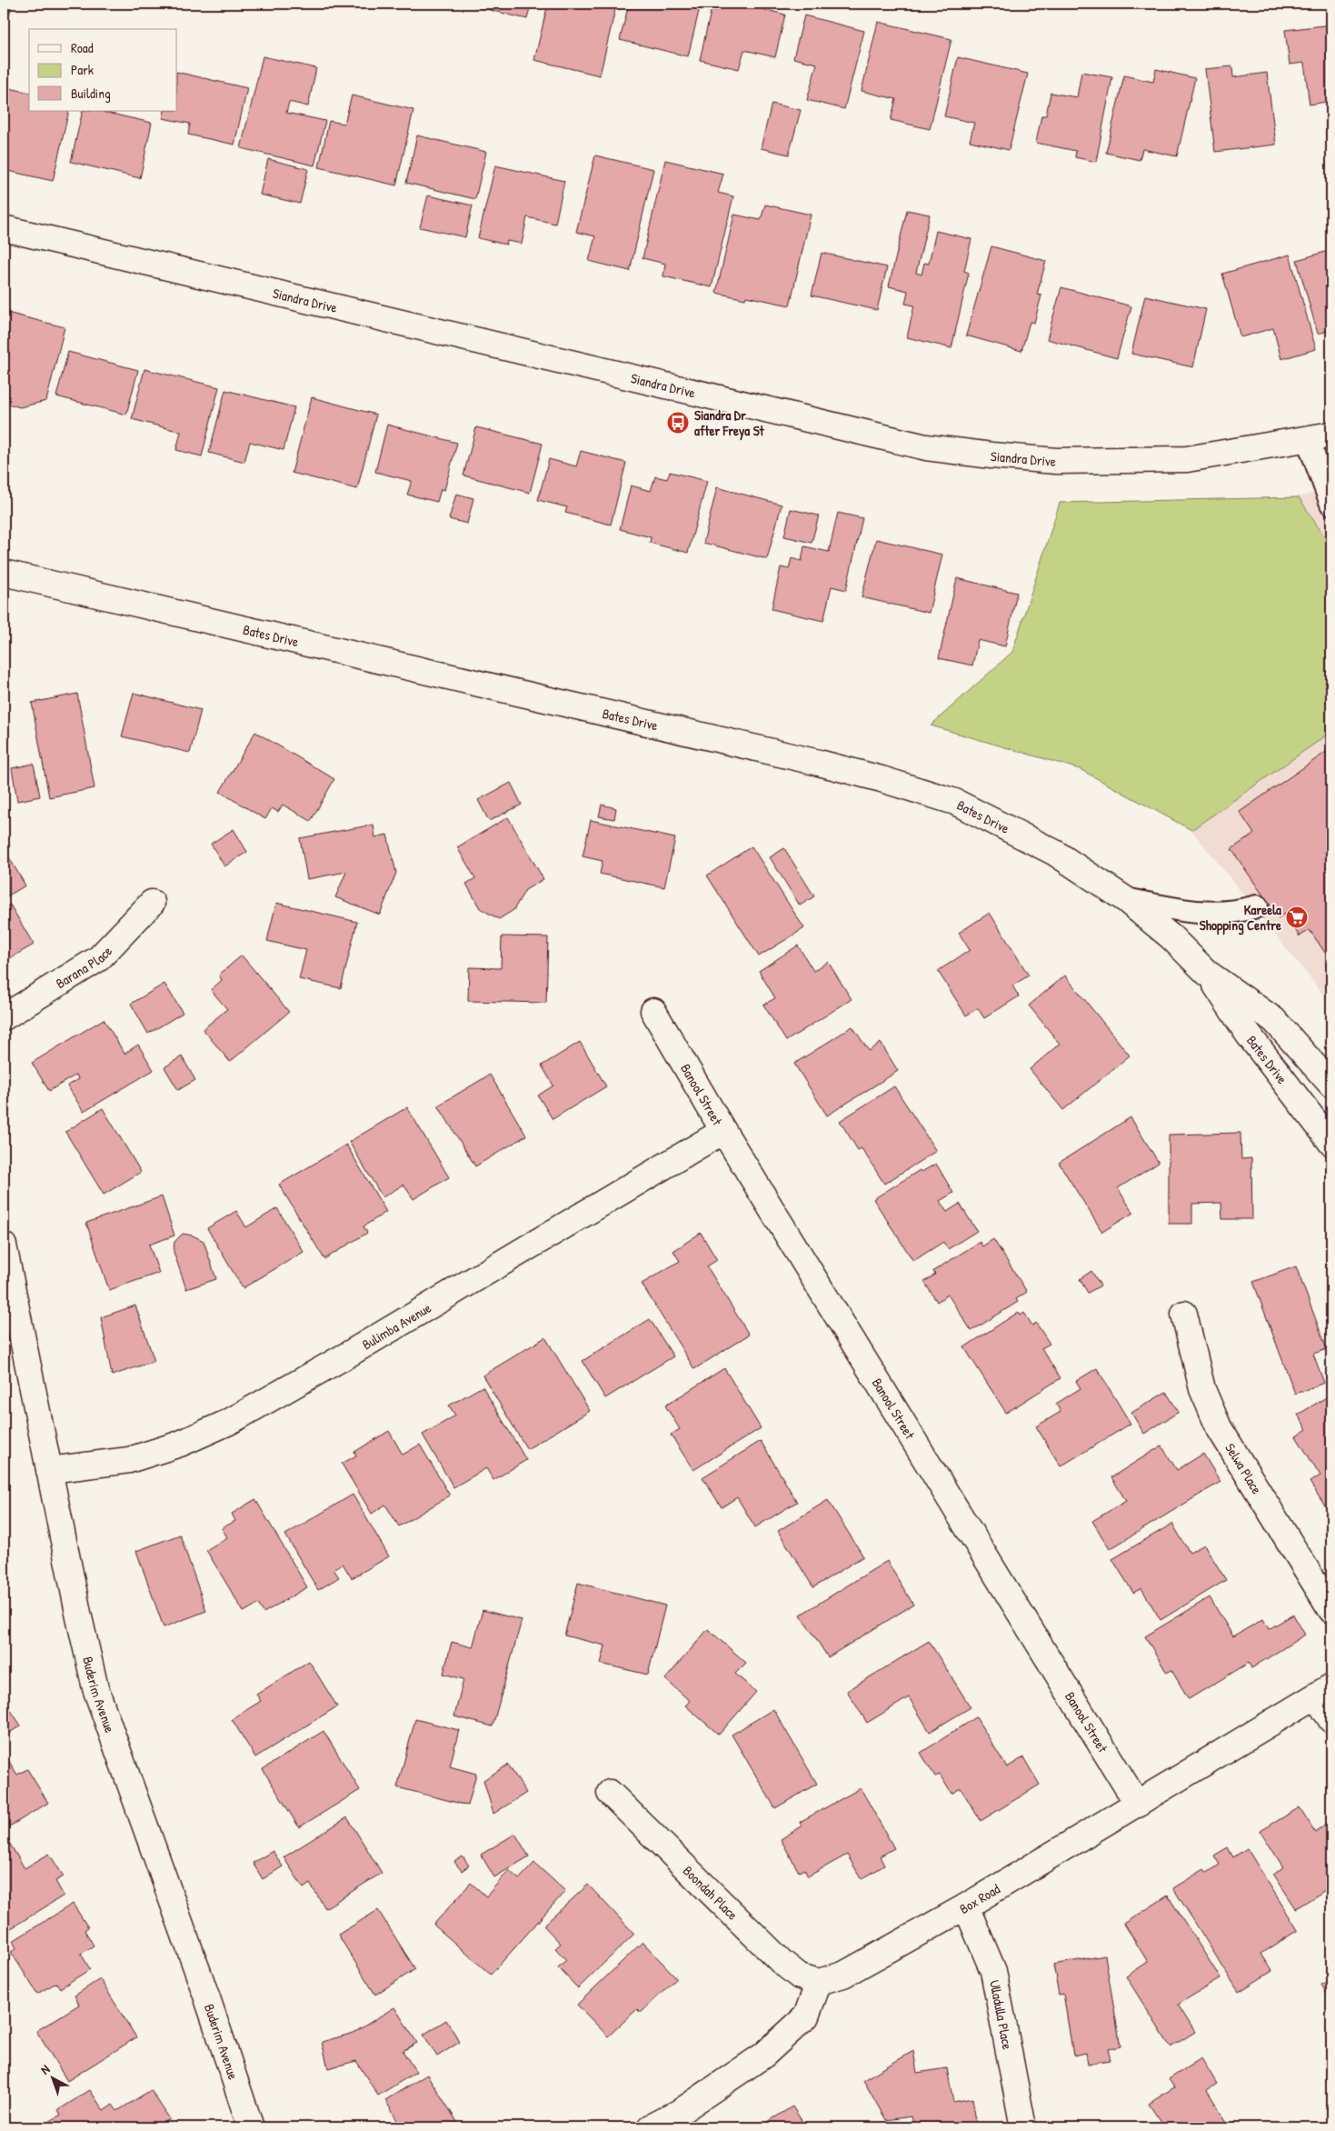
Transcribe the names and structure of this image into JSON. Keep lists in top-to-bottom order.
{
  "streets": {
    "street": [
      "Siandra Drive",
      "Bates Drive",
      "Barana Place",
      "Banool Street",
      "Bulimba Avenue",
      "Selwa Place",
      "Buderim Avenue",
      "Boondah Place",
      "Box Road",
      "Ulladulla Place"
    ]
  },
  "crossings": [
    ["Banool Street", "Bulimba Avenue"],
    ["Banool Street", "Box Road"],
    ["Bulimba Avenue", "Buderim Avenue"],
    ["Boondah Place", "Box Road"],
    ["Box Road", "Ulladulla Place"]
  ],
  "places": {
    "bus stop": ["Siandra Dr after Freya St"],
    "supermarket": ["Kareela Shopping Centre"]
  },
  "legend": ["Road", "Park", "Building"],
  "north": "top left"
}
